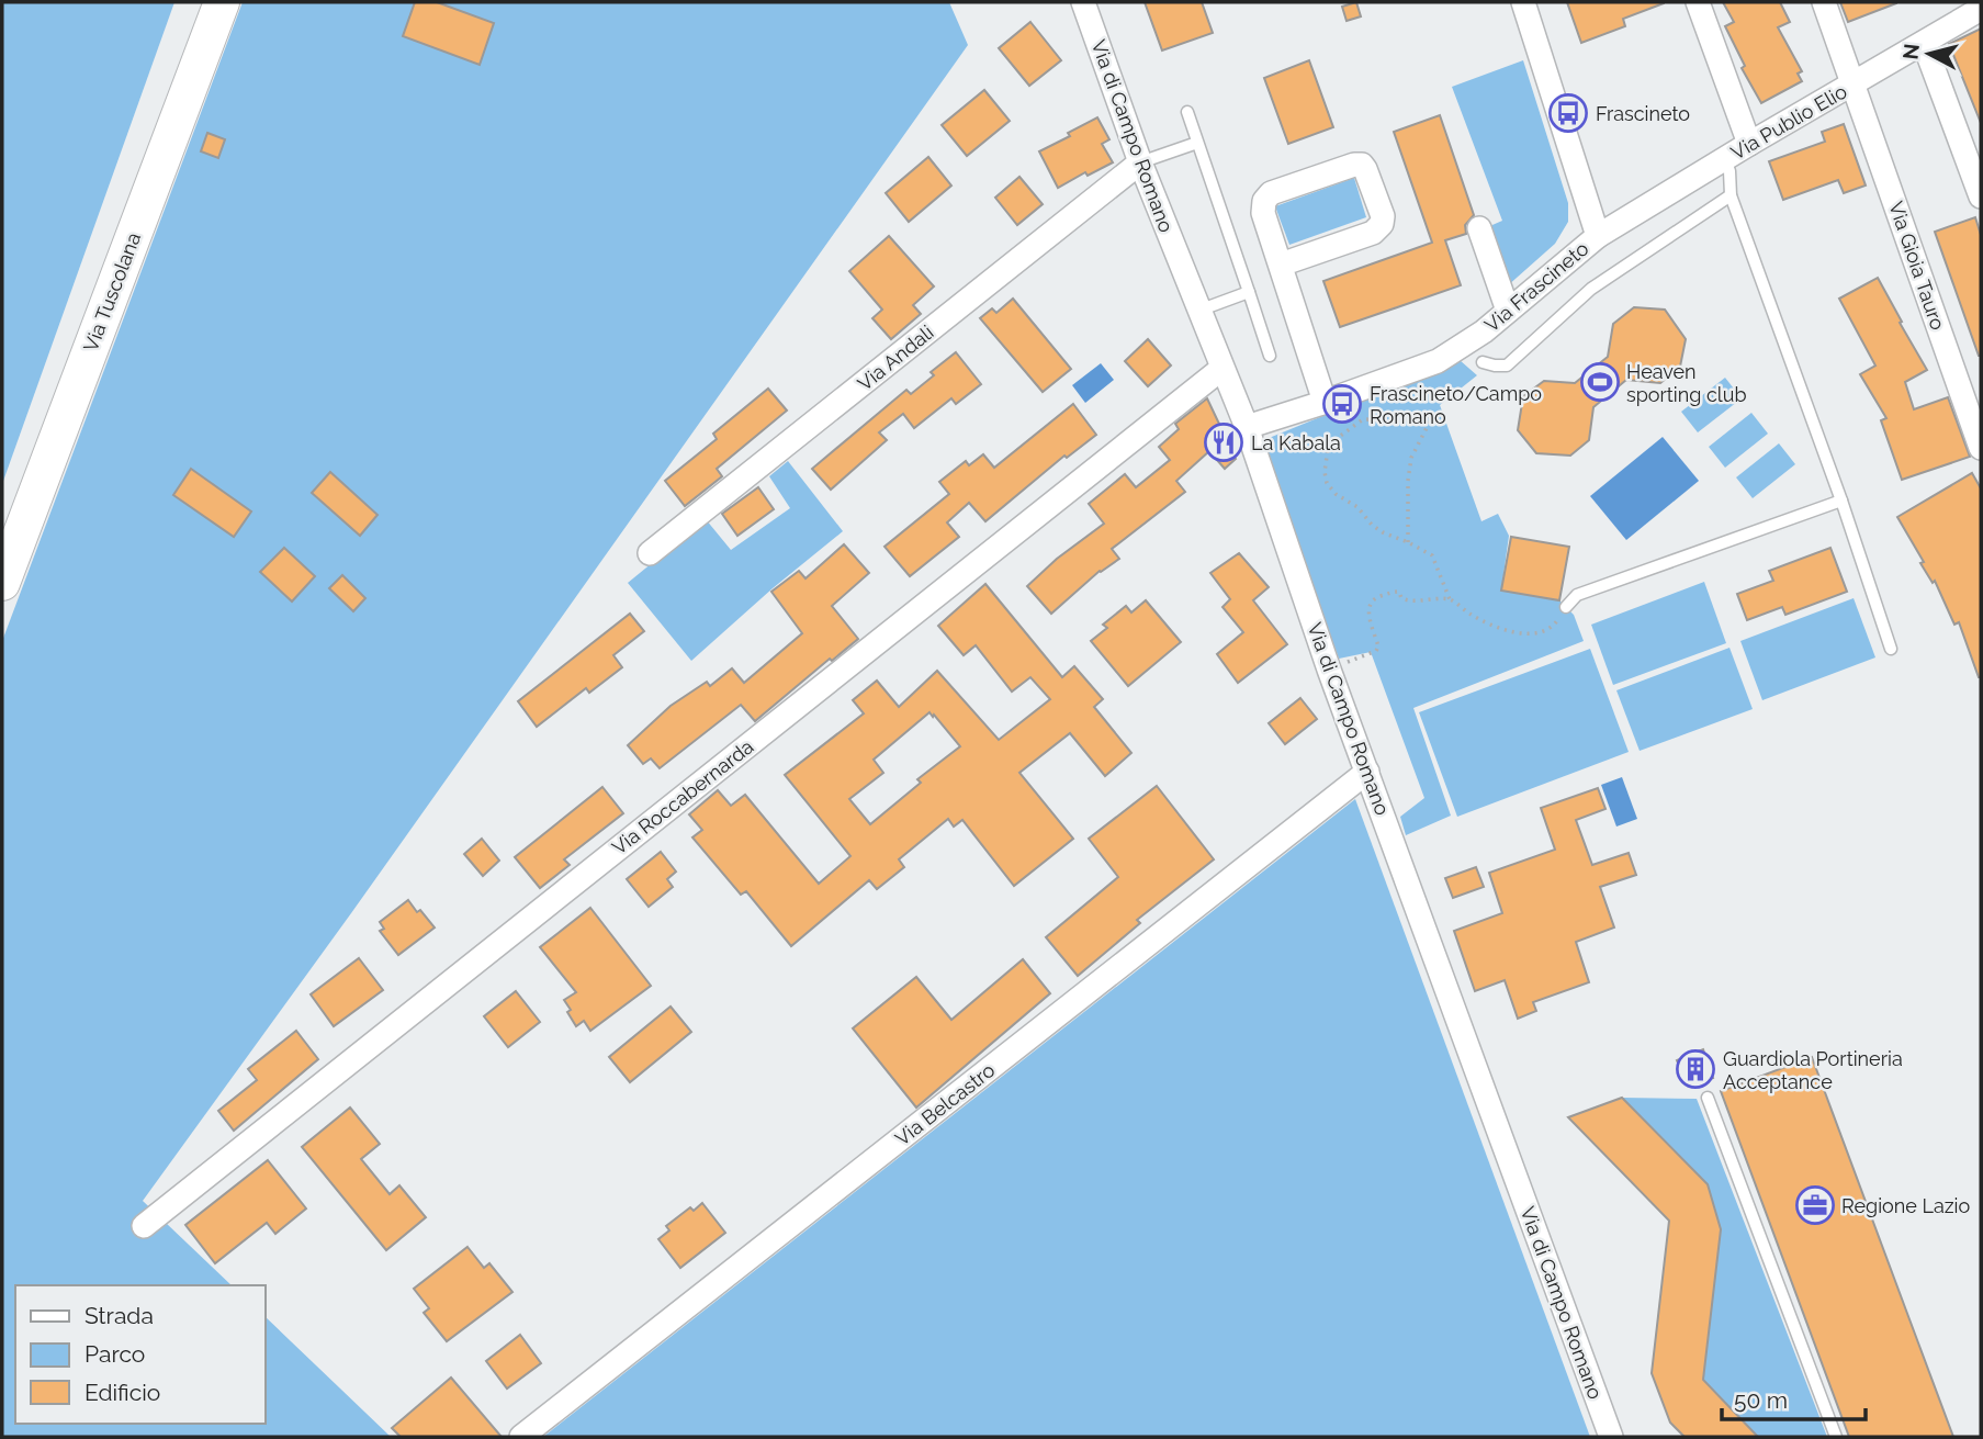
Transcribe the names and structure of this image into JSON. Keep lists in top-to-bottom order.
{
  "streets": {
    "main road": ["Via Tuscolana"],
    "street": [
      "Via Publio Elio",
      "Via di Campo Romano",
      "Via Gioia Tauro",
      "Via Frascineto",
      "Via Andali",
      "Via Roccabernarda",
      "Via Belcastro"
    ]
  },
  "crossings": [
    ["Via Publio Elio", "Via Gioia Tauro"],
    ["Via Publio Elio", "Via Frascineto"],
    ["Via di Campo Romano", "Via Frascineto"],
    ["Via di Campo Romano", "Via Andali"],
    ["Via di Campo Romano", "Via Roccabernarda"],
    ["Via di Campo Romano", "Via Belcastro"]
  ],
  "places": {
    "bus stop": ["Frascineto", "Frascineto/Campo Romano"],
    "sports": ["Heaven sporting club"],
    "restaurant": ["La Kabala"],
    "building": ["Guardiola Portineria Acceptance"],
    "office": ["Regione Lazio"]
  },
  "legend": ["Strada", "Parco", "Edificio"],
  "scale_bar": "50 m",
  "north": "left"
}
